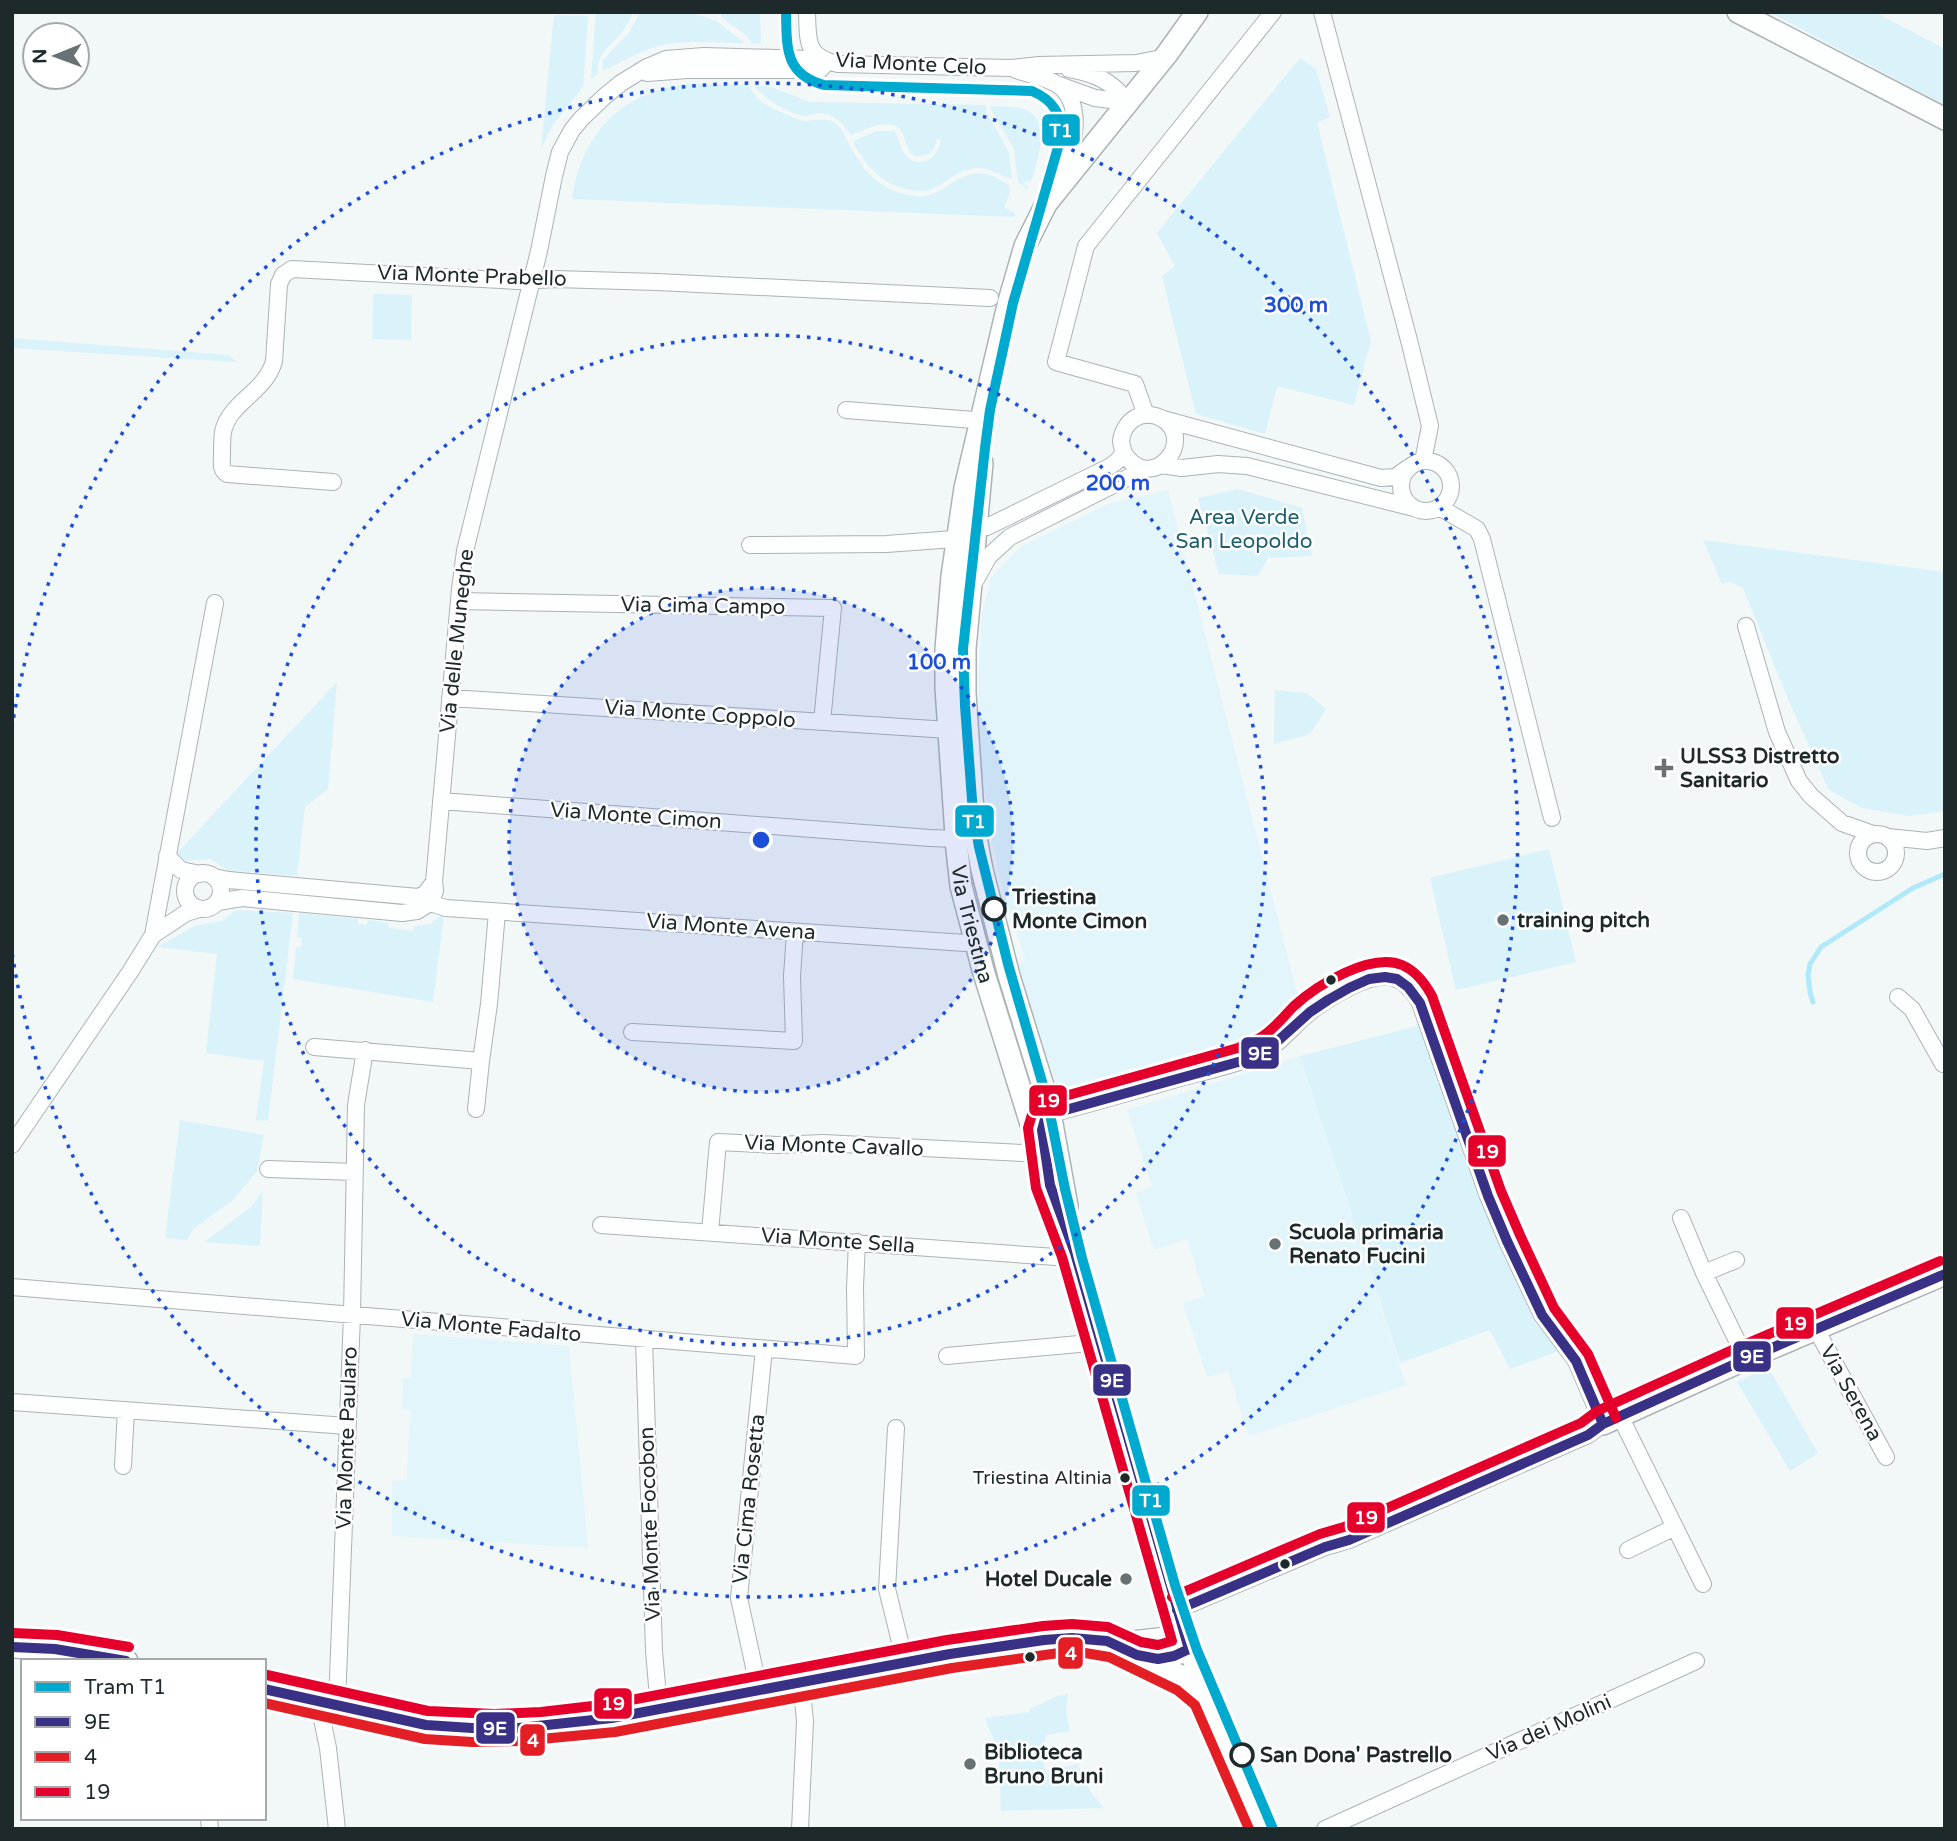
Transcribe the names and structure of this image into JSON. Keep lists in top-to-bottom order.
{
  "streets": {
    "street": [
      "Via Monte Celo",
      "Via Monte Prabello",
      "Via Cima Campo",
      "Via delle Muneghe",
      "Via Monte Coppolo",
      "Via Monte Cimon",
      "Via Triestina",
      "Via Monte Avena",
      "Via Monte Cavallo",
      "Via Monte Sella",
      "Via Monte Fadalto",
      "Via Serena",
      "Via Monte Paularo",
      "Via Cima Rosetta",
      "Via Monte Focobon",
      "Via dei Molini"
    ]
  },
  "crossings": [
    ["Via Monte Celo", "Via delle Muneghe"],
    ["Via Monte Celo", "Via Triestina"],
    ["Via Monte Prabello", "Via delle Muneghe"],
    ["Via Cima Campo", "Via delle Muneghe"],
    ["Via Cima Campo", "Via Monte Coppolo"],
    ["Via delle Muneghe", "Via Monte Coppolo"],
    ["Via delle Muneghe", "Via Monte Cimon"],
    ["Via delle Muneghe", "Via Monte Avena"],
    ["Via Monte Coppolo", "Via Triestina"],
    ["Via Monte Cimon", "Via Triestina"],
    ["Via Triestina", "Via Monte Cavallo"],
    ["Via Triestina", "Via Monte Sella"],
    ["Via Monte Cavallo", "Via Monte Sella"],
    ["Via Monte Sella", "Via Monte Fadalto"],
    ["Via Monte Fadalto", "Via Monte Paularo"],
    ["Via Monte Fadalto", "Via Cima Rosetta"],
    ["Via Monte Fadalto", "Via Monte Focobon"]
  ],
  "parks": ["Area Verde San Leopoldo"],
  "places": {
    "health": ["ULSS3 Distretto Sanitario"],
    "other": [
      "Triestina Monte Cimon",
      "training pitch",
      "Scuola primaria Renato Fucini",
      "Triestina Altinia",
      "Hotel Ducale",
      "San Dona' Pastrello",
      "Biblioteca Bruno Bruni"
    ]
  },
  "lines": [
    "tram line T1",
    "transit line 19",
    "transit line 9E",
    "transit line 4"
  ],
  "legend": [
    "Tram T1",
    "9E",
    "4",
    "19"
  ],
  "north": "left",
  "rings": ["300 m", "200 m", "100 m"]
}
